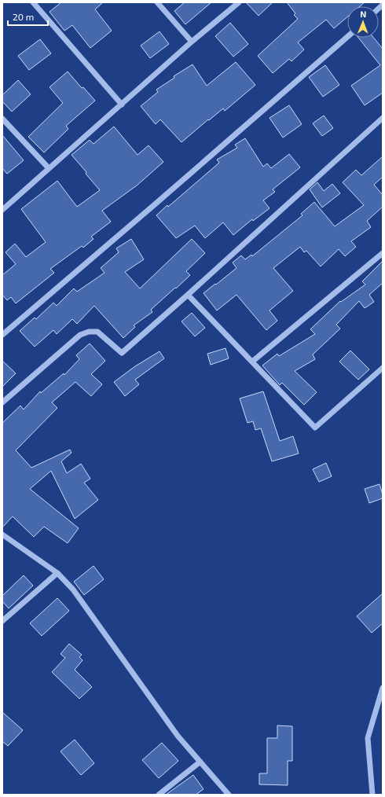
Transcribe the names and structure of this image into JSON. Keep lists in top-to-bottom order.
{
  "scale_bar": "20 m",
  "north": "top"
}
